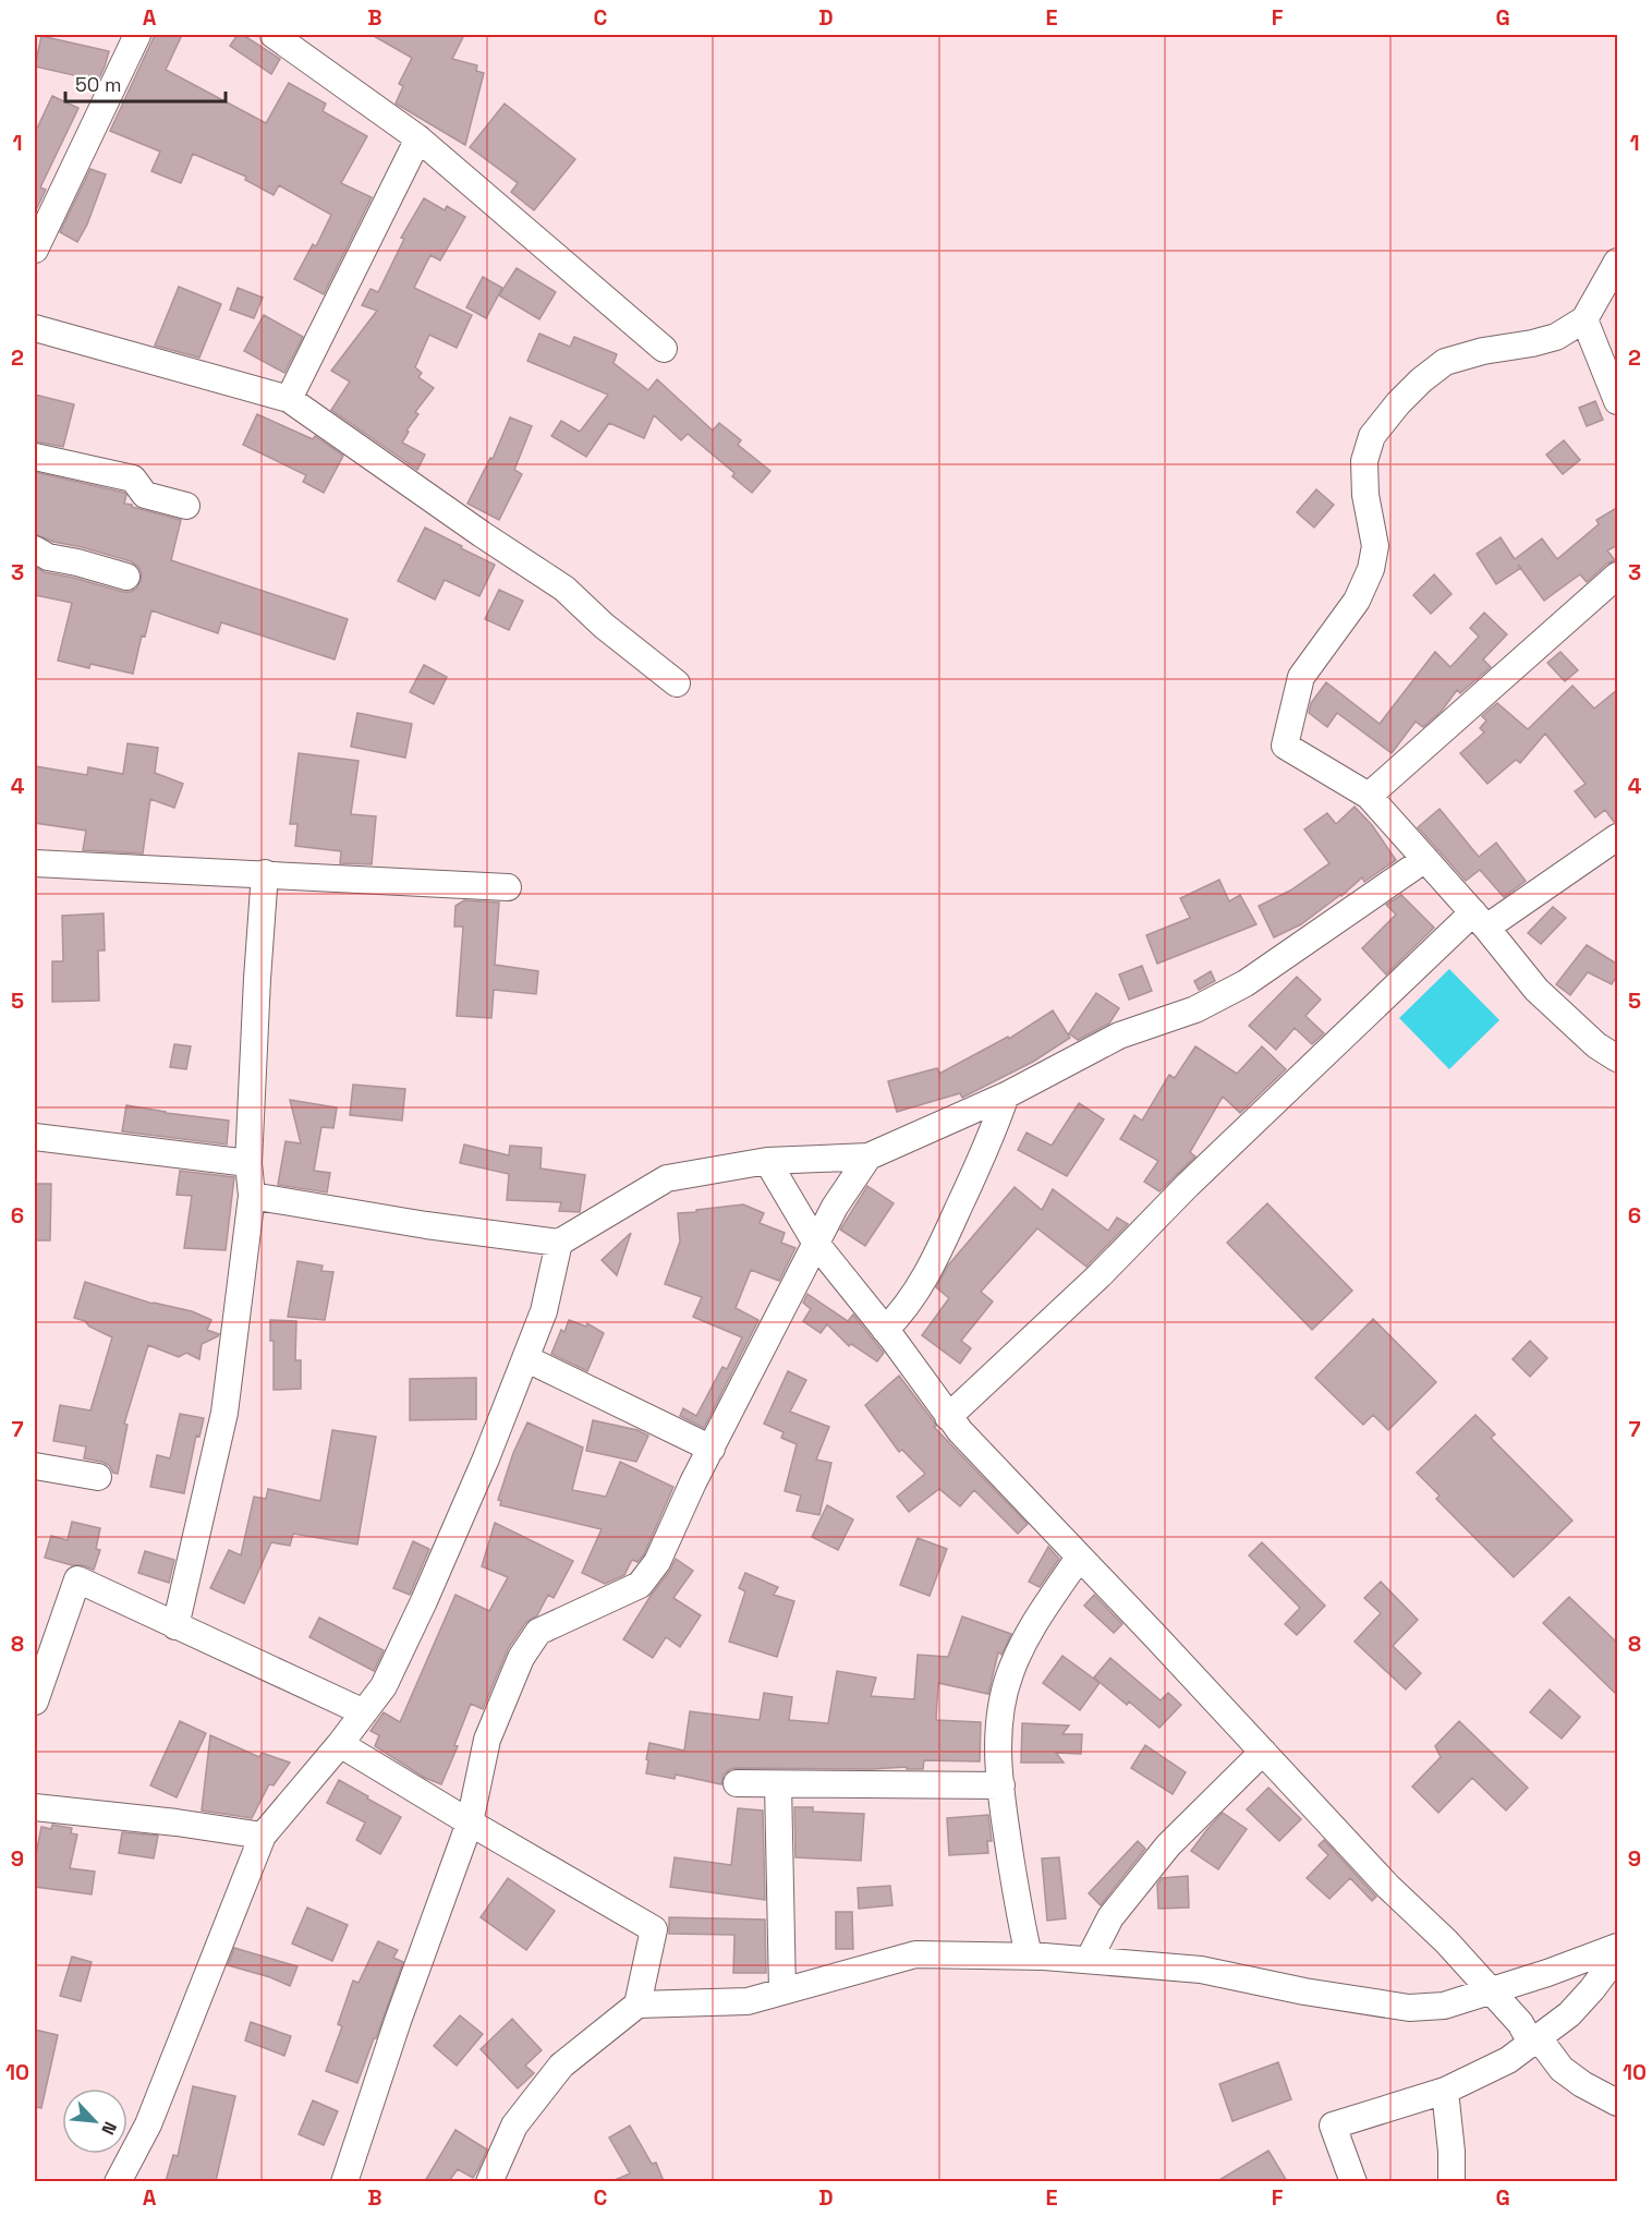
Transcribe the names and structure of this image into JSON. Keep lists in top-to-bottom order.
{
  "scale_bar": "50 m",
  "north": "bottom right",
  "grid": {
    "columns": [
      "A",
      "B",
      "C",
      "D",
      "E",
      "F",
      "G"
    ],
    "rows": [
      "1",
      "2",
      "3",
      "4",
      "5",
      "6",
      "7",
      "8",
      "9",
      "10"
    ]
  }
}
